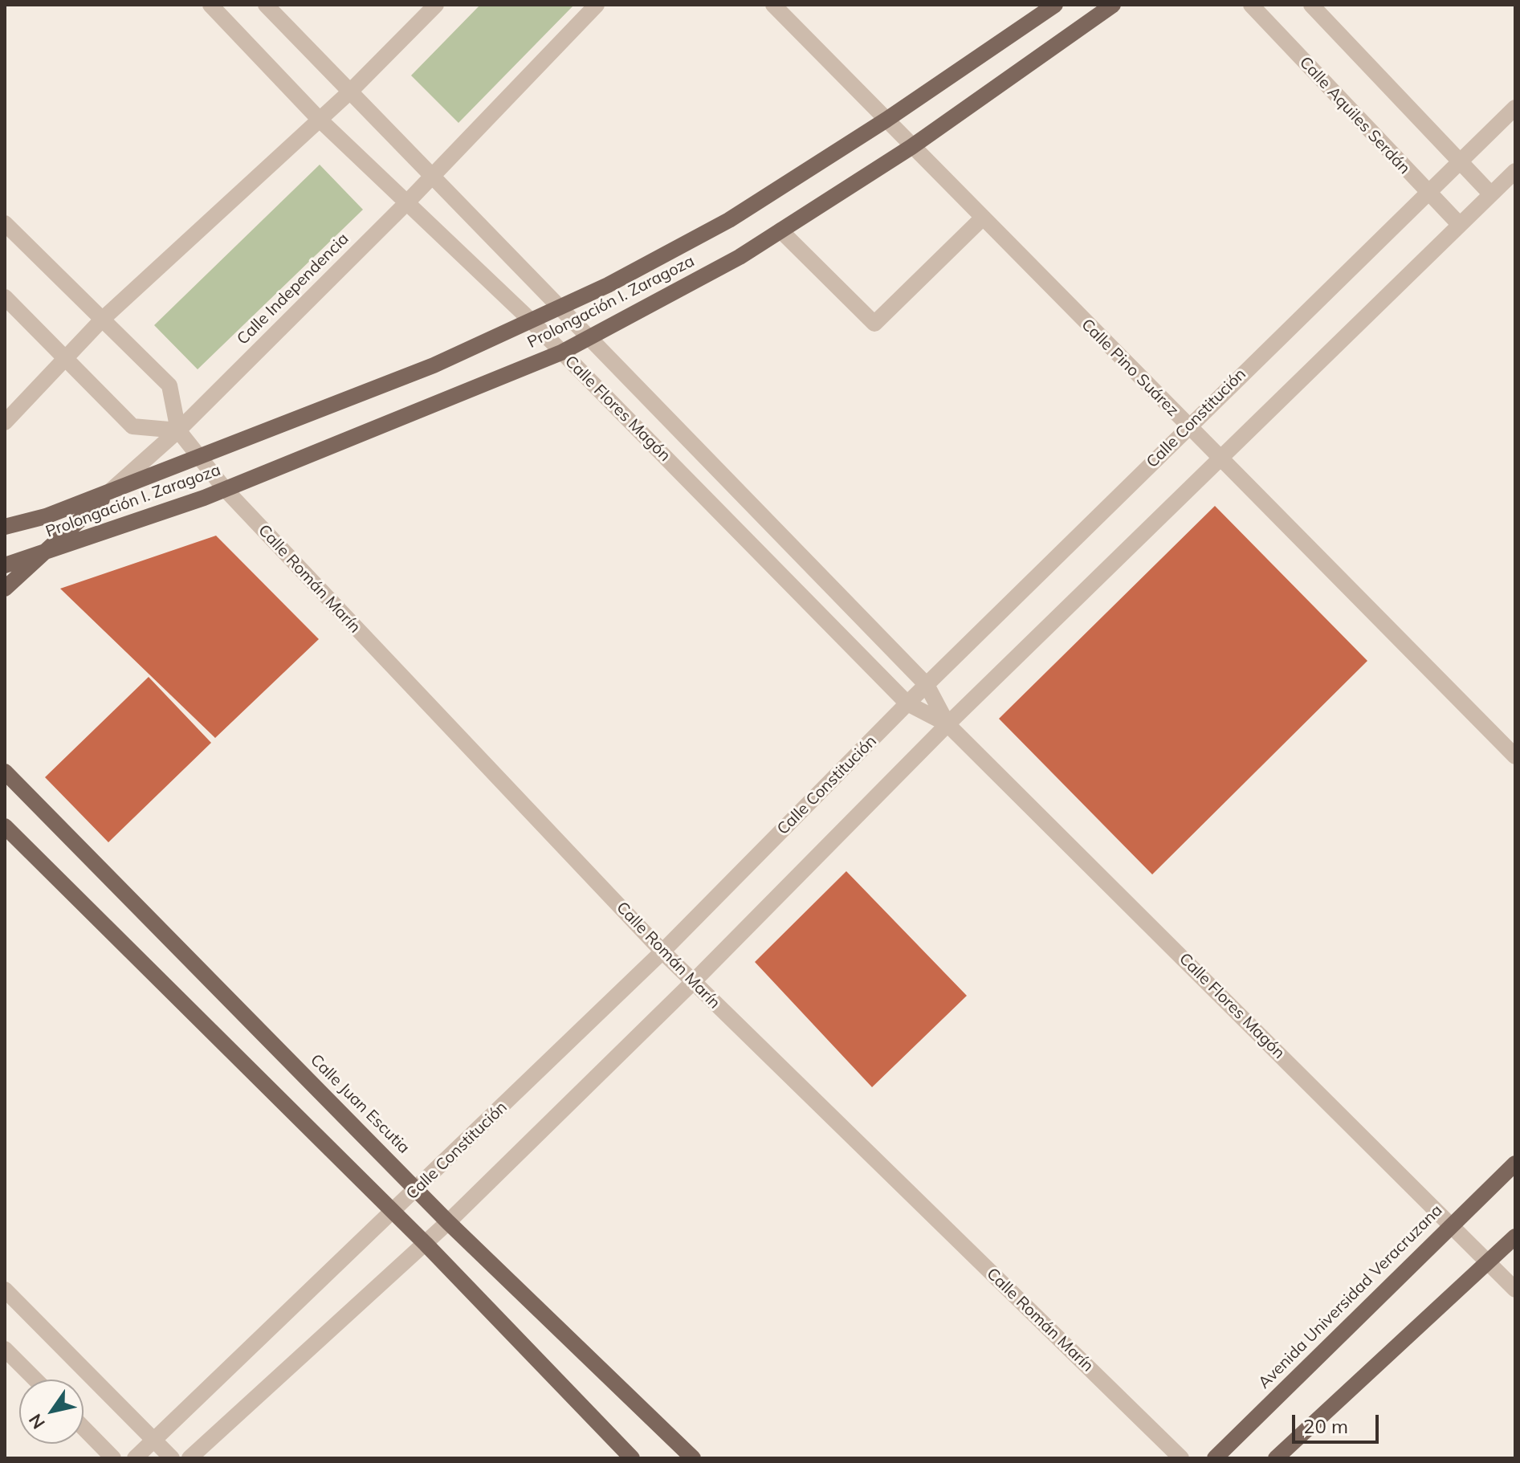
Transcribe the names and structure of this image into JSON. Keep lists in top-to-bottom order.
{
  "streets": {
    "main road": [
      "Calle Independencia",
      "Prolongación I. Zaragoza",
      "Calle Juan Escutia",
      "Avenida Universidad Veracruzana"
    ],
    "street": [
      "Calle Aquiles Serdán",
      "Calle Pino Suárez",
      "Calle Flores Magón",
      "Calle Constitución",
      "Calle Román Marín"
    ]
  },
  "crossings": [
    ["Calle Aquiles Serdán", "Calle Constitución"],
    ["Calle Independencia", "Prolongación I. Zaragoza"],
    ["Calle Independencia", "Calle Flores Magón"],
    ["Calle Independencia", "Calle Román Marín"],
    ["Prolongación I. Zaragoza", "Calle Pino Suárez"],
    ["Prolongación I. Zaragoza", "Calle Flores Magón"],
    ["Prolongación I. Zaragoza", "Calle Román Marín"],
    ["Calle Pino Suárez", "Calle Constitución"],
    ["Calle Flores Magón", "Calle Constitución"],
    ["Calle Flores Magón", "Avenida Universidad Veracruzana"],
    ["Calle Constitución", "Calle Román Marín"],
    ["Calle Constitución", "Calle Juan Escutia"]
  ],
  "scale_bar": "20 m",
  "north": "bottom left"
}
